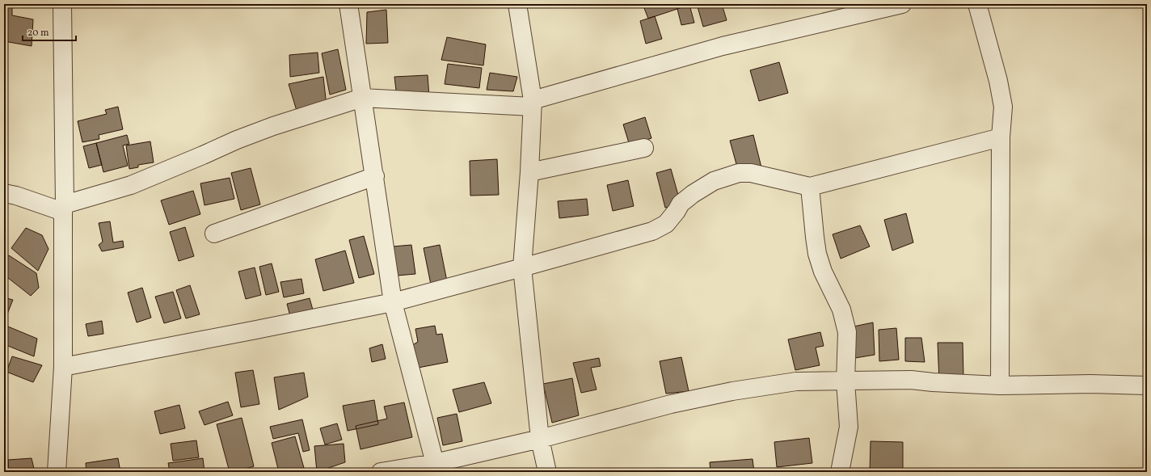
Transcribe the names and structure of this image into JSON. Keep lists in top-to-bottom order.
{
  "scale_bar": "20 m"
}
